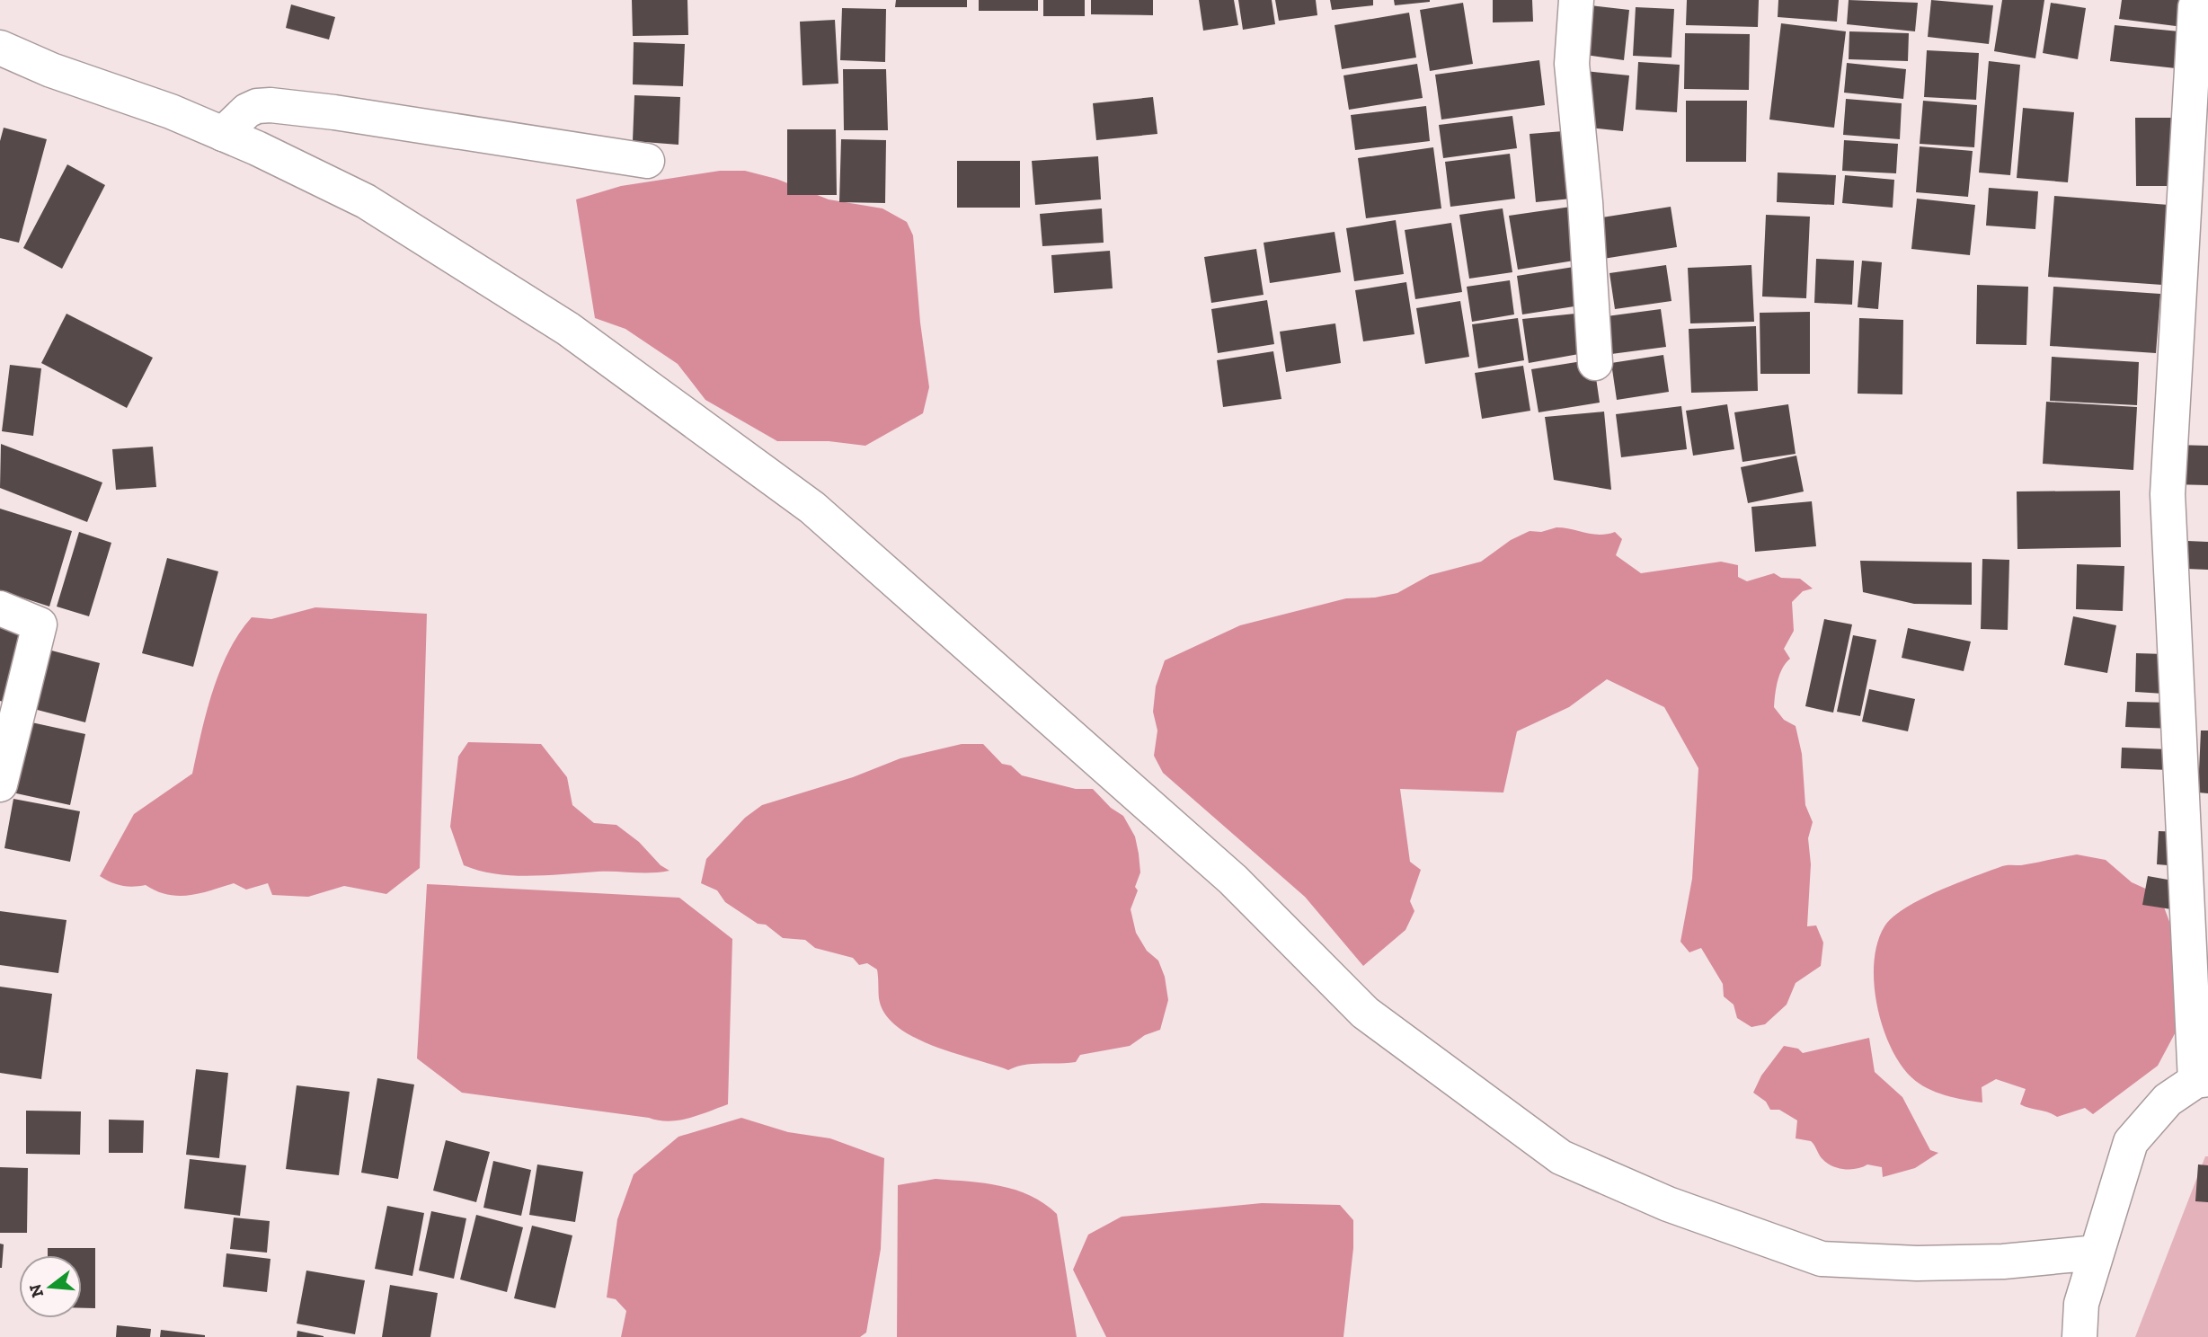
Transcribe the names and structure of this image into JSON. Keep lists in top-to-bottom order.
{
  "north": "left"
}
